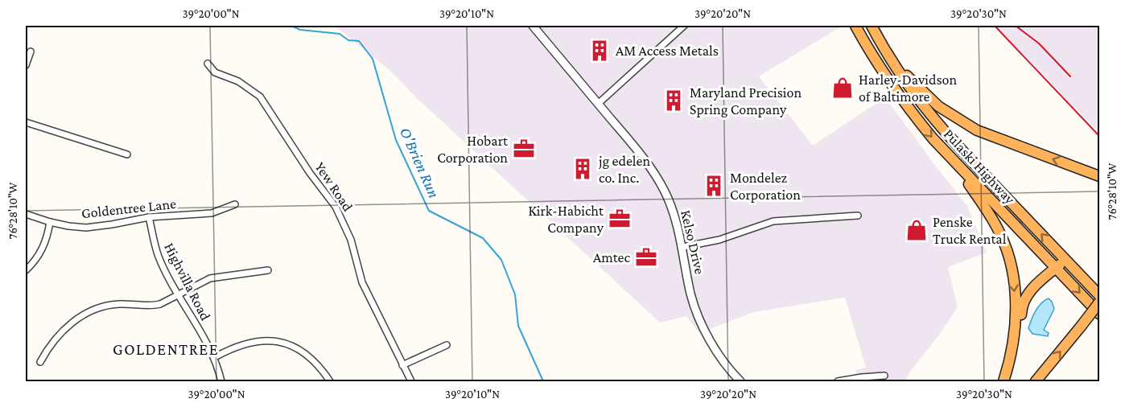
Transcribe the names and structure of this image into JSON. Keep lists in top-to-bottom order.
{
  "streets": {
    "highway": ["Pulaski Highway"],
    "street": [
      "Yew Road",
      "Goldentree Lane",
      "Kelso Drive",
      "Highvilla Road"
    ]
  },
  "crossings": [
    ["Goldentree Lane", "Highvilla Road"]
  ],
  "districts": ["GOLDENTREE"],
  "water": ["O'Brien Run"],
  "places": {
    "building": [
      "AM Access Metals",
      "Maryland Precision Spring Company",
      "jg edelen co. Inc.",
      "Mondelez Corporation"
    ],
    "shop": ["Harley-Davidson of Baltimore", "Penske Truck Rental"],
    "office": ["Hobart Corporation", "Kirk-Habicht Company", "Amtec"]
  },
  "coordinates": [
    "39°20'00\"N",
    "39°20'10\"N",
    "39°20'20\"N",
    "39°20'30\"N",
    "76°28'10\"W"
  ]
}
